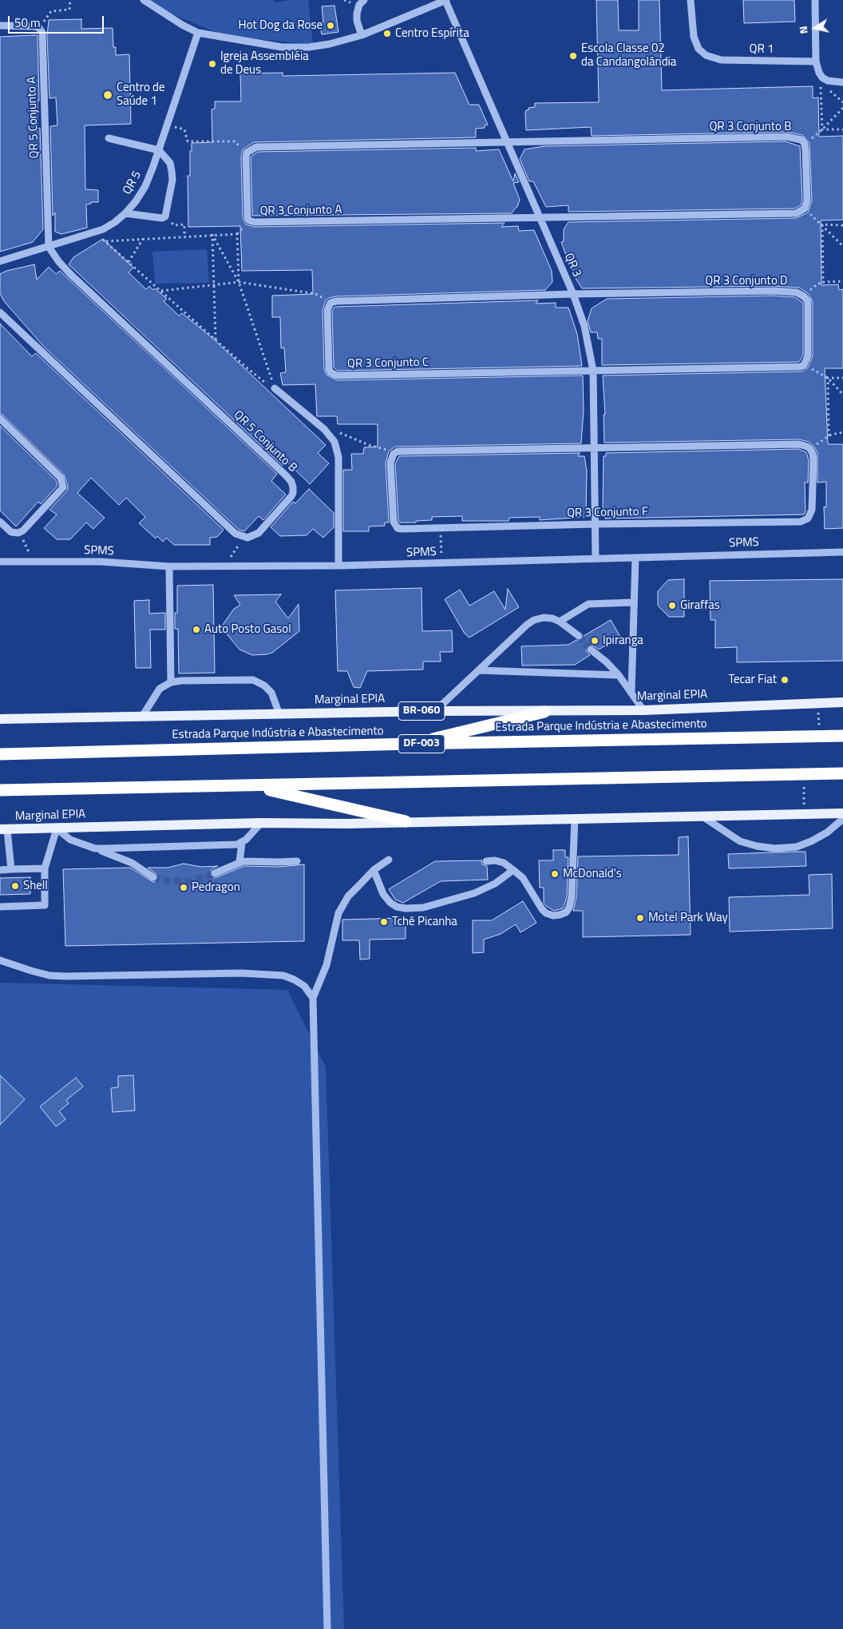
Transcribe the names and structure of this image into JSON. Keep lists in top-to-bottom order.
{
  "streets": {
    "highway": ["Estrada Parque Indústria e Abastecimento", "DF-003"],
    "main road": ["Marginal EPIA", "BR-060"],
    "street": [
      "QR 1",
      "QR 5 Conjunto A",
      "QR 3 Conjunto B",
      "QR 5",
      "QR 3 Conjunto A",
      "QR 3",
      "QR 3 Conjunto D",
      "QR 3 Conjunto C",
      "QR 5 Conjunto B",
      "QR 3 Conjunto F",
      "SPMS"
    ]
  },
  "crossings": [
    ["QR 5 Conjunto A", "QR 5"],
    ["QR 5 Conjunto A", "QR 5 Conjunto B"],
    ["QR 3 Conjunto B", "QR 3"],
    ["QR 5", "QR 5 Conjunto B"],
    ["QR 3 Conjunto A", "QR 3"],
    ["QR 3", "QR 3 Conjunto D"],
    ["QR 3", "QR 3 Conjunto C"],
    ["QR 3", "QR 3 Conjunto F"],
    ["QR 3", "SPMS"]
  ],
  "places": [
    "Hot Dog da Rose",
    "Centro Espírita",
    "Escola Classe 02 da Candangolândia",
    "Igreja Assembléia de Deus",
    "Centro de Saúde 1",
    "Giraffas",
    "Auto Posto Gasol",
    "Ipiranga",
    "Tecar Fiat",
    "McDonald's",
    "Shell",
    "Pedragon",
    "Motel Park Way",
    "Tchê Picanha"
  ],
  "scale_bar": "50 m",
  "north": "left"
}
